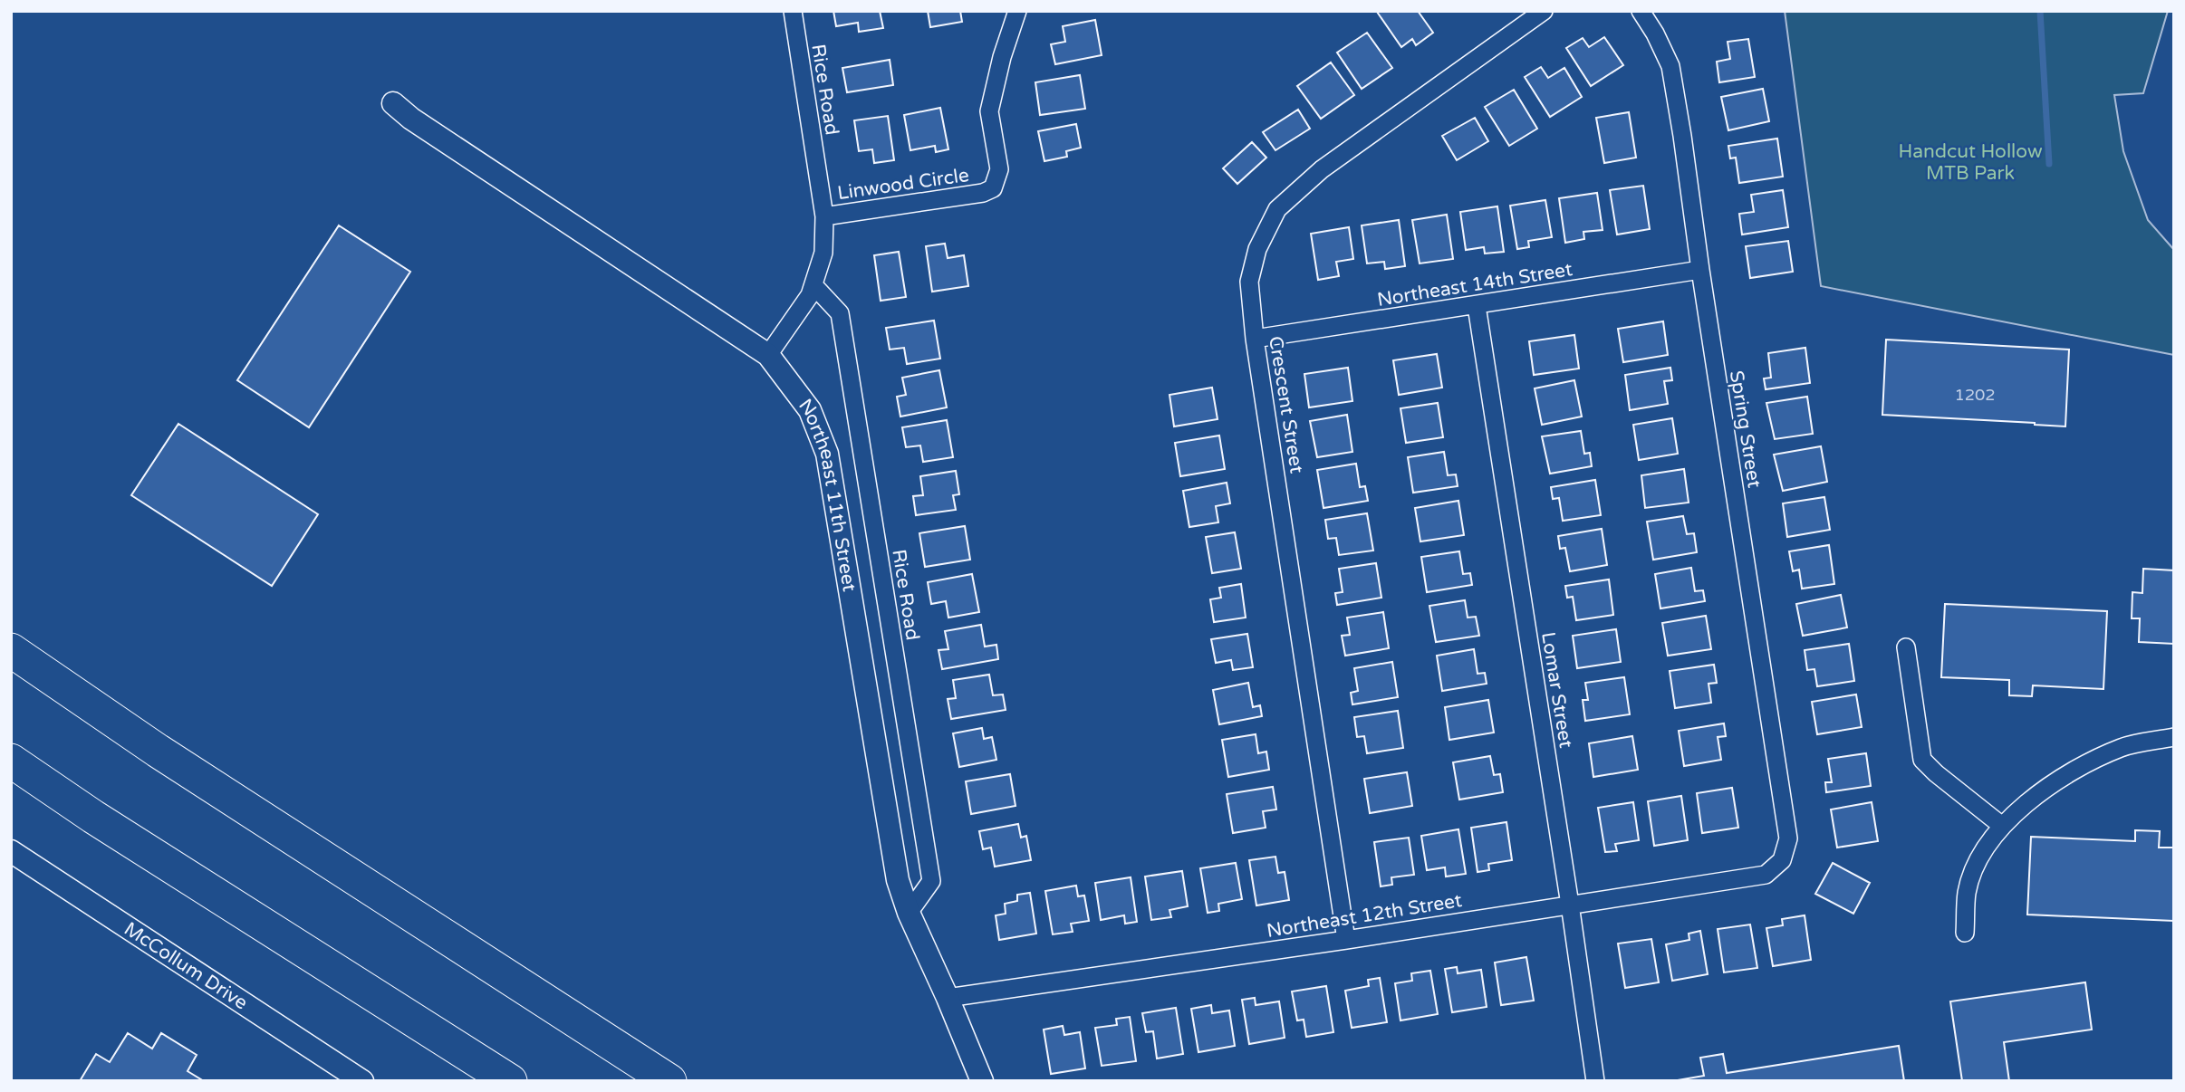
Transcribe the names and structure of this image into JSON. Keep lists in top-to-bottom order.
{
  "streets": {
    "street": [
      "Rice Road",
      "Linwood Circle",
      "Northeast 14th Street",
      "Crescent Street",
      "Spring Street",
      "Northeast 11th Street",
      "Lomar Street",
      "Northeast 12th Street",
      "McCollum Drive"
    ]
  },
  "crossings": [
    ["Rice Road", "Linwood Circle"],
    ["Rice Road", "Northeast 11th Street"],
    ["Northeast 14th Street", "Crescent Street"],
    ["Northeast 14th Street", "Spring Street"],
    ["Northeast 14th Street", "Lomar Street"],
    ["Crescent Street", "Northeast 12th Street"],
    ["Spring Street", "Northeast 12th Street"],
    ["Northeast 11th Street", "Northeast 12th Street"],
    ["Lomar Street", "Northeast 12th Street"]
  ],
  "parks": ["Handcut Hollow MTB Park"],
  "house_numbers": ["1202"]
}
